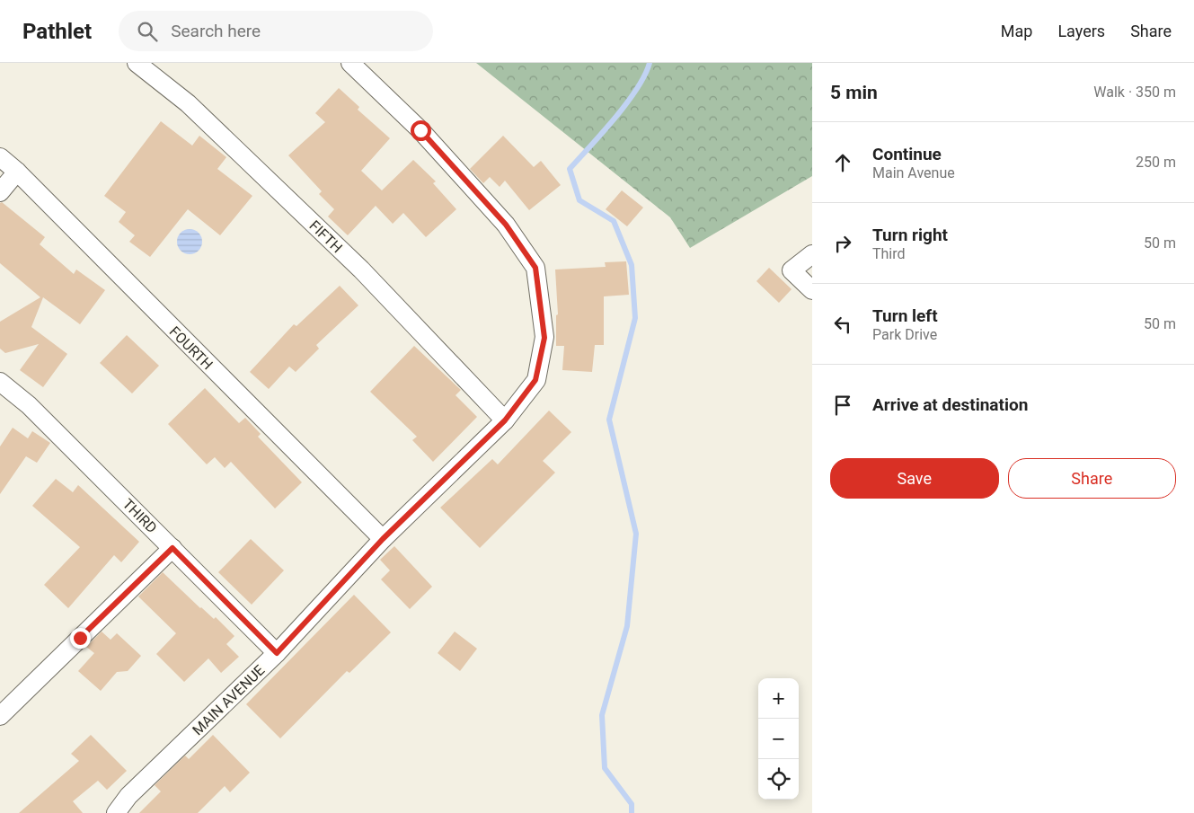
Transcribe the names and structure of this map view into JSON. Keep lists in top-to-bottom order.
{
  "streets": {
    "street": [
      "FIFTH",
      "FOURTH",
      "THIRD",
      "MAIN AVENUE"
    ]
  },
  "crossings": [
    ["FIFTH", "MAIN AVENUE"],
    ["FOURTH", "MAIN AVENUE"],
    ["THIRD", "MAIN AVENUE"]
  ],
  "page": {
    "header": "Pathlet",
    "search": "Search here",
    "nav": ["Map", "Layers", "Share"],
    "heading": ["5 min", "Walk · 350 m"],
    "list": [
      ["Continue", "Main Avenue", "250 m"],
      ["Turn right", "Third", "50 m"],
      ["Turn left", "Park Drive", "50 m"],
      "Arrive at destination"
    ],
    "buttons": ["Save", "Share"],
    "map_buttons": ["+", "−"]
  }
}
